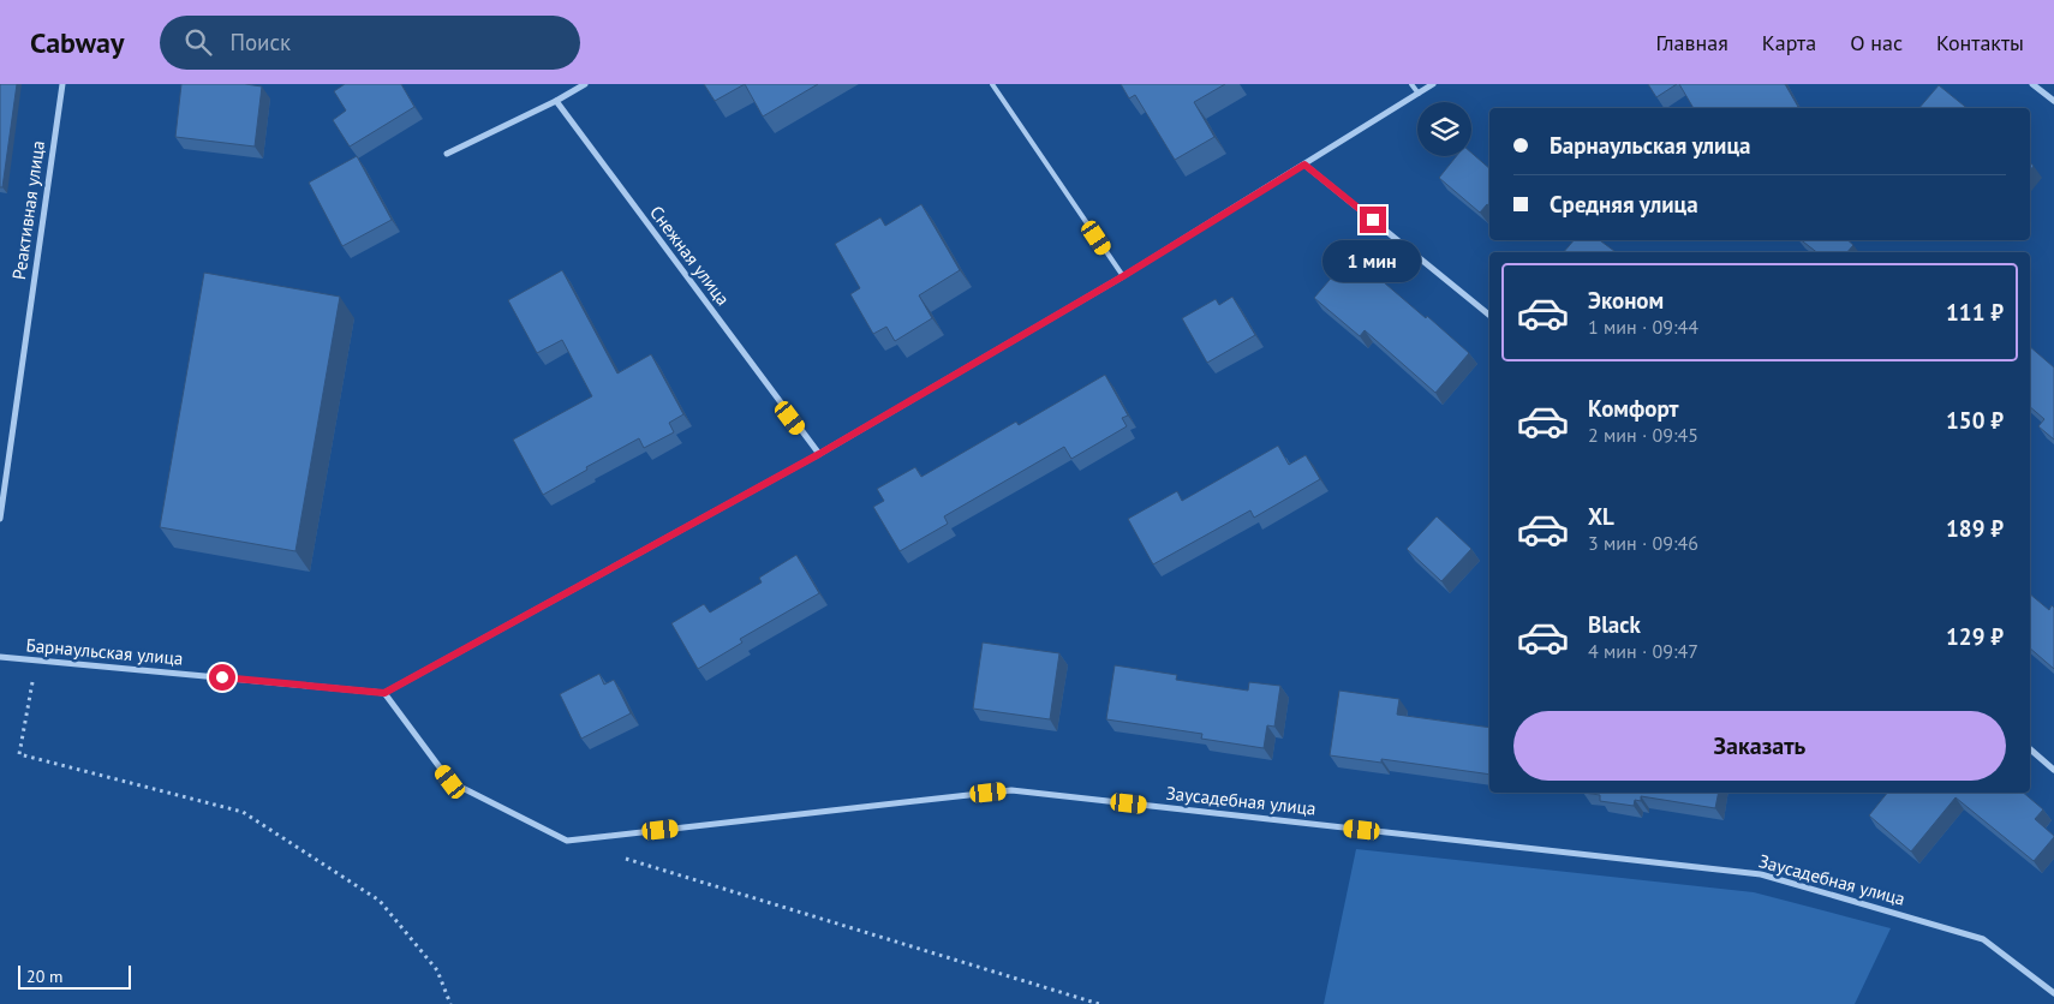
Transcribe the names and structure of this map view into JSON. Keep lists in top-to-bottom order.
{
  "streets": {
    "street": [
      "Реактивная улица",
      "Снежная улица",
      "Барнаульская улица",
      "Заусадебная улица"
    ]
  },
  "crossings": [
    ["Барнаульская улица", "Заусадебная улица"]
  ],
  "scale_bar": "20 m",
  "page": {
    "header": "Cabway",
    "search": "Поиск",
    "nav": [
      "Главная",
      "Карта",
      "О нас",
      "Контакты"
    ],
    "banner": ["Барнаульская улица", "Средняя улица"],
    "bubble": "1 мин",
    "list": [
      {
        "name": "Эконом",
        "note": "1 мин · 09:44",
        "value": "111 ₽"
      },
      {
        "name": "Комфорт",
        "note": "2 мин · 09:45",
        "value": "150 ₽"
      },
      {
        "name": "XL",
        "note": "3 мин · 09:46",
        "value": "189 ₽"
      },
      {
        "name": "Black",
        "note": "4 мин · 09:47",
        "value": "129 ₽"
      }
    ],
    "buttons": "Заказать",
    "scale": "20 m"
  }
}
